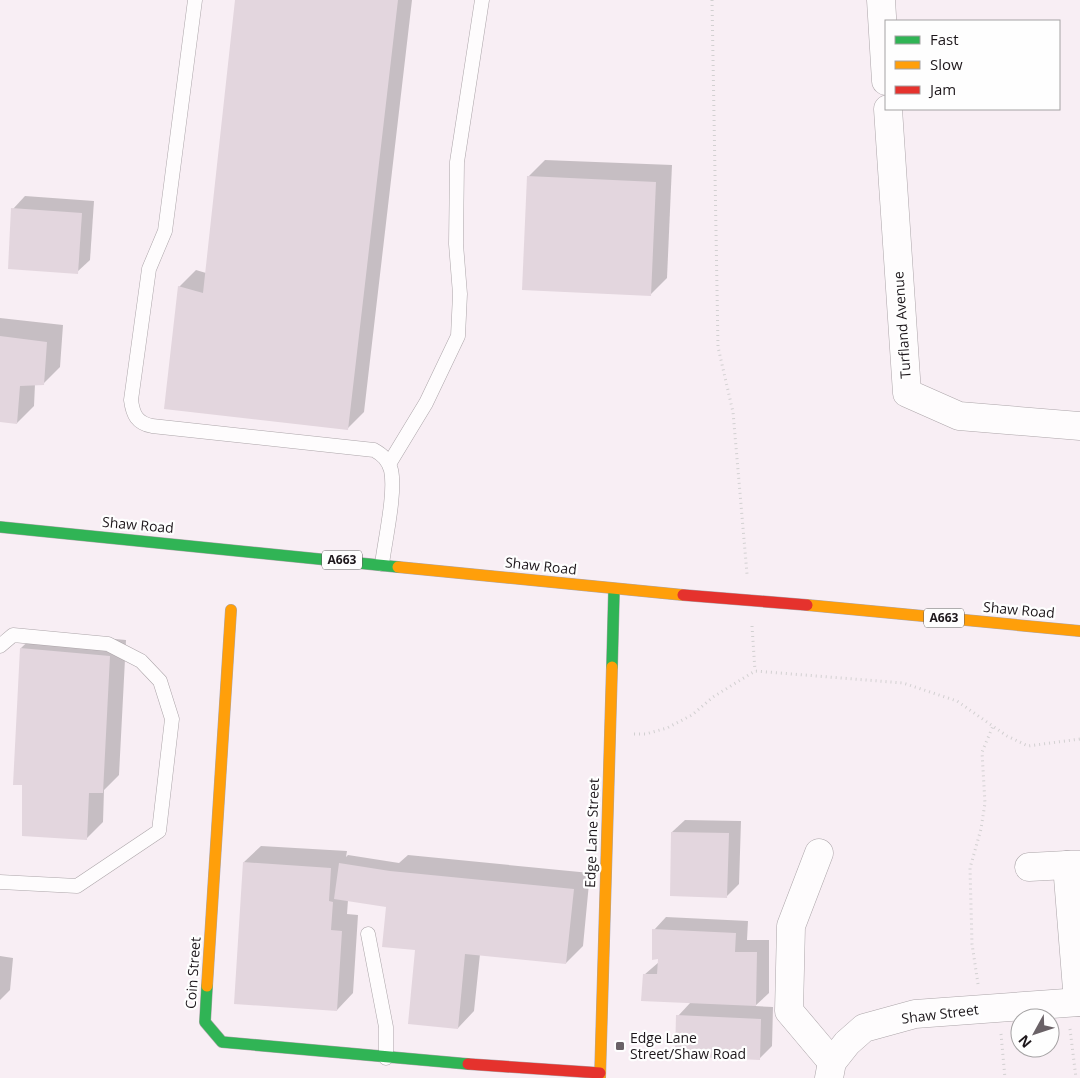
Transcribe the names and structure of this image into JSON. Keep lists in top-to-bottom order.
{
  "streets": {
    "street": [
      "Turfland Avenue",
      "Shaw Road",
      "A663",
      "Edge Lane Street",
      "Coin Street",
      "Shaw Street"
    ]
  },
  "crossings": [
    ["Shaw Road", "Edge Lane Street"],
    ["Edge Lane Street", "Coin Street"]
  ],
  "places": {
    "transit": ["Edge Lane Street/Shaw Road"]
  },
  "legend": ["Fast", "Slow", "Jam"],
  "north": "bottom left"
}
